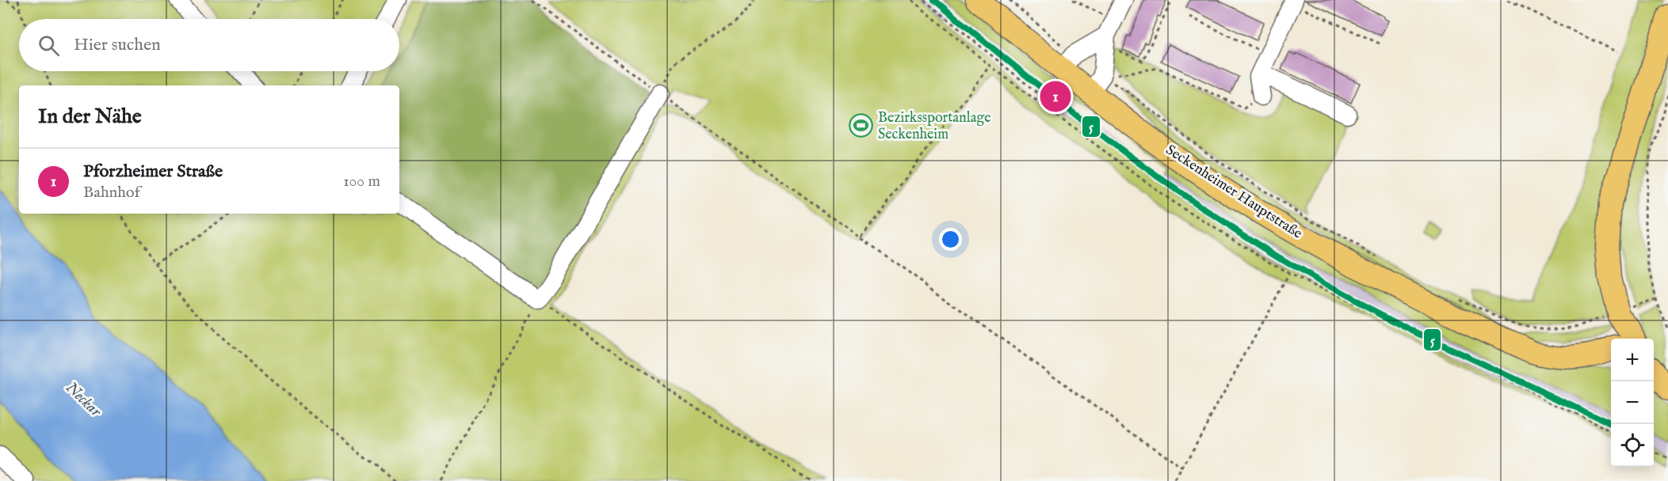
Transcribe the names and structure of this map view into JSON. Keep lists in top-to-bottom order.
{
  "streets": {
    "main road": ["Seckenheimer Hauptstraße"]
  },
  "water": ["Neckar"],
  "places": {
    "sports": ["Bezirkssportanlage Seckenheim"]
  },
  "lines": ["transit line 5"],
  "page": {
    "search": "Hier suchen",
    "pins": "1",
    "heading": "In der Nähe",
    "list": [
      {
        "mark": "1",
        "name": "Pforzheimer Straße",
        "note": "Bahnhof",
        "value": "100 m"
      }
    ],
    "map_buttons": ["+", "−"]
  }
}
